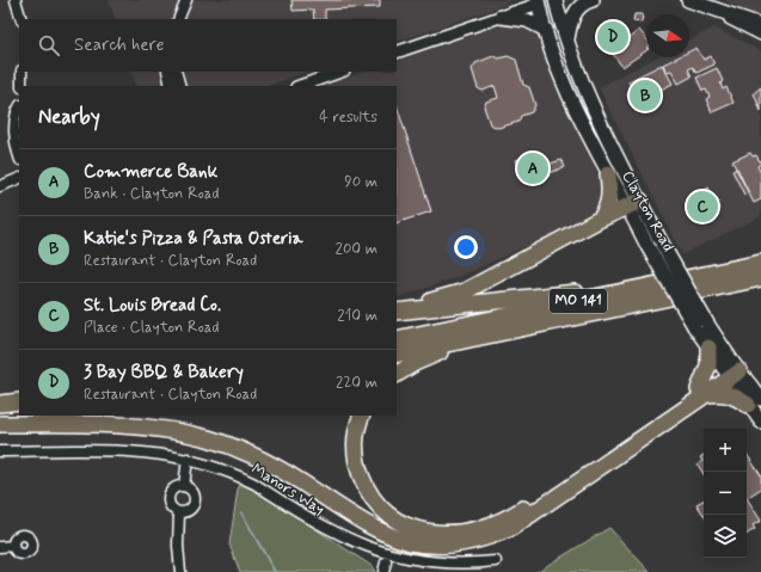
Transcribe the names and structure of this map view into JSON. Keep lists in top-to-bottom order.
{
  "streets": {
    "highway": ["MO 141"],
    "main road": ["Clayton Road"],
    "street": ["Manors Way"]
  },
  "north": "right",
  "page": {
    "pins": [
      "D",
      "B",
      "A",
      "C"
    ],
    "search": "Search here",
    "heading": ["Nearby", "4 results"],
    "list": [
      {
        "mark": "A",
        "name": "Commerce Bank",
        "note": "Bank · Clayton Road",
        "value": "90 m"
      },
      {
        "mark": "B",
        "name": "Katie's Pizza & Pasta Osteria",
        "note": "Restaurant · Clayton Road",
        "value": "200 m"
      },
      {
        "mark": "C",
        "name": "St. Louis Bread Co.",
        "note": "Place · Clayton Road",
        "value": "210 m"
      },
      {
        "mark": "D",
        "name": "3 Bay BBQ & Bakery",
        "note": "Restaurant · Clayton Road",
        "value": "220 m"
      }
    ],
    "map_buttons": ["+", "−"]
  }
}
